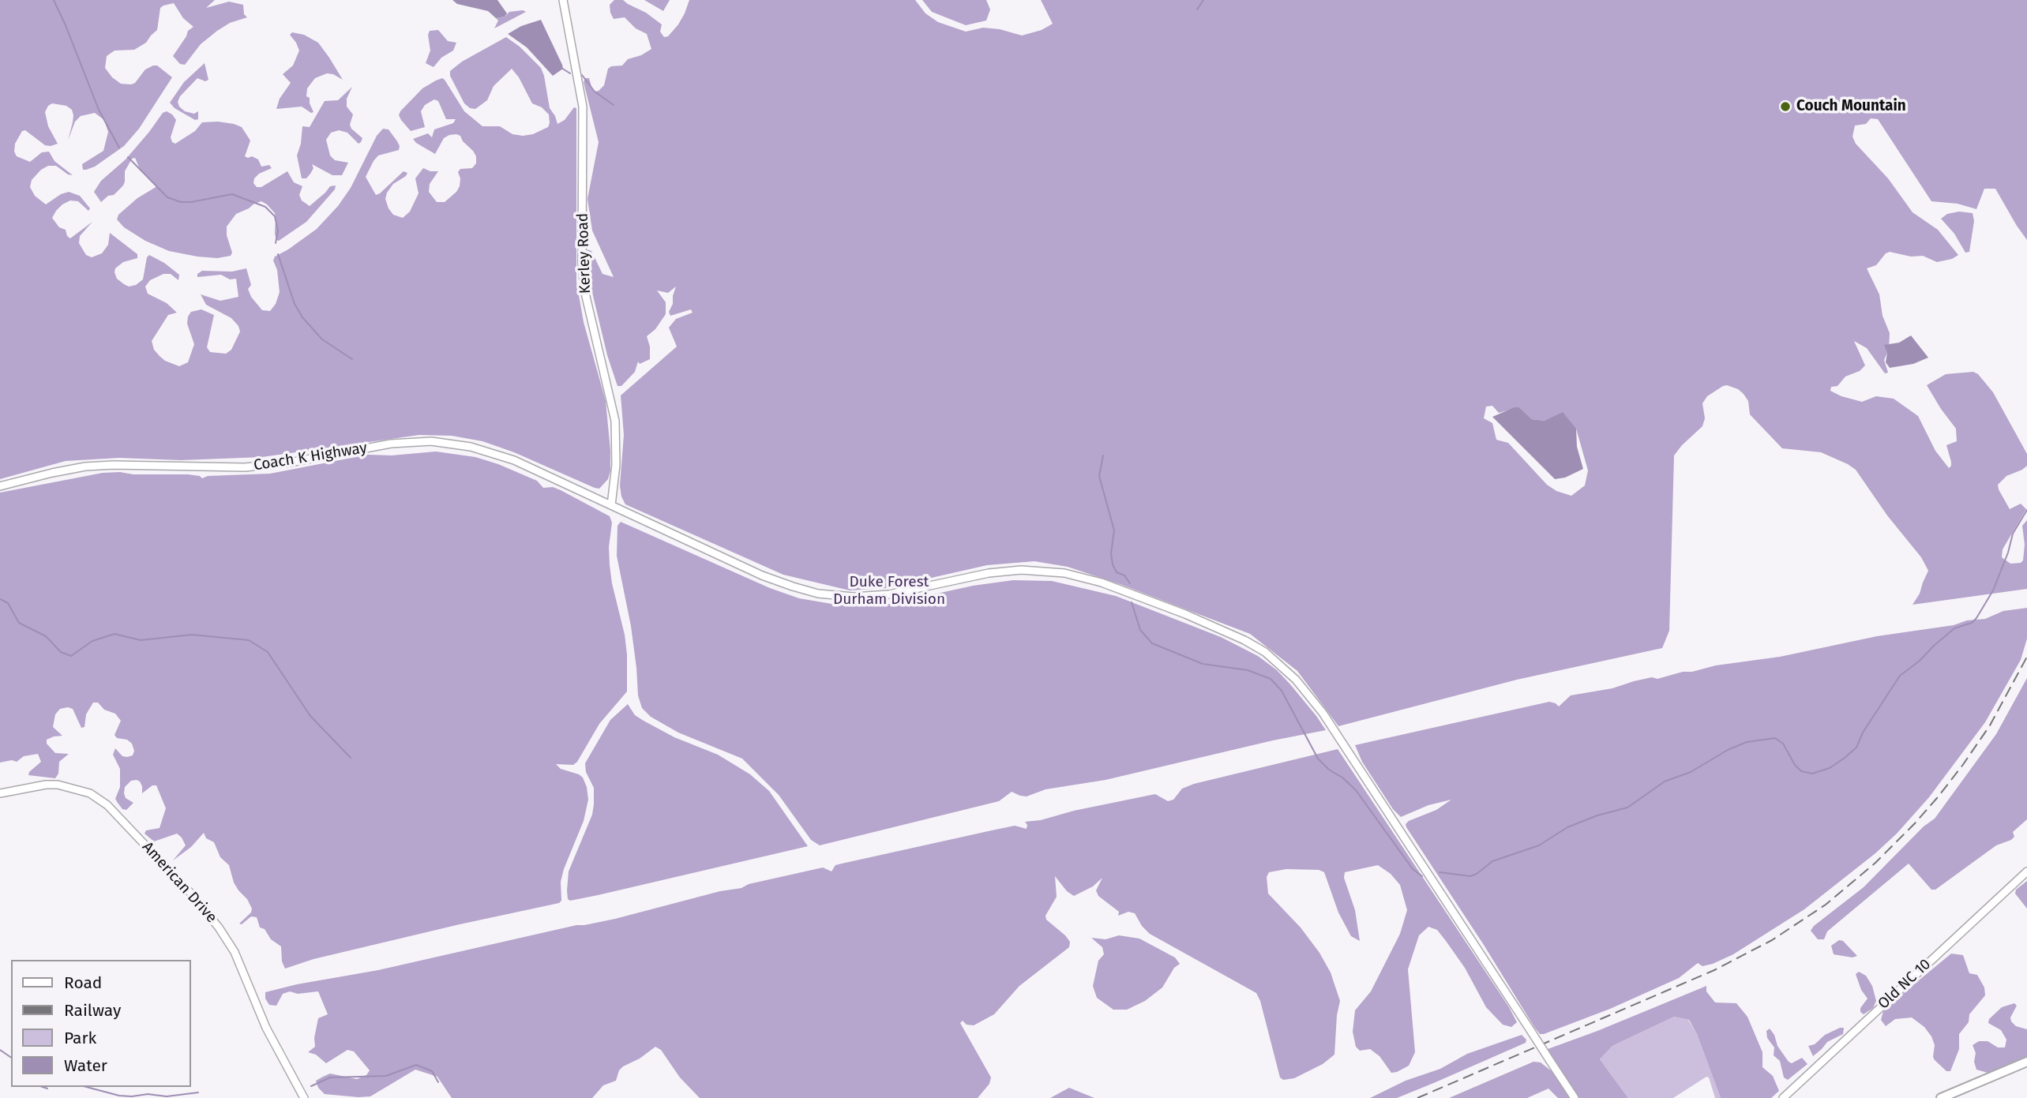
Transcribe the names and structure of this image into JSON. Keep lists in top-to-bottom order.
{
  "streets": {
    "street": [
      "Kerley Road",
      "Coach K Highway",
      "American Drive",
      "Old NC 10"
    ]
  },
  "crossings": [
    ["Kerley Road", "Coach K Highway"]
  ],
  "parks": ["Duke Forest Durham Division"],
  "places": ["Couch Mountain"],
  "legend": [
    "Road",
    "Railway",
    "Park",
    "Water"
  ]
}
